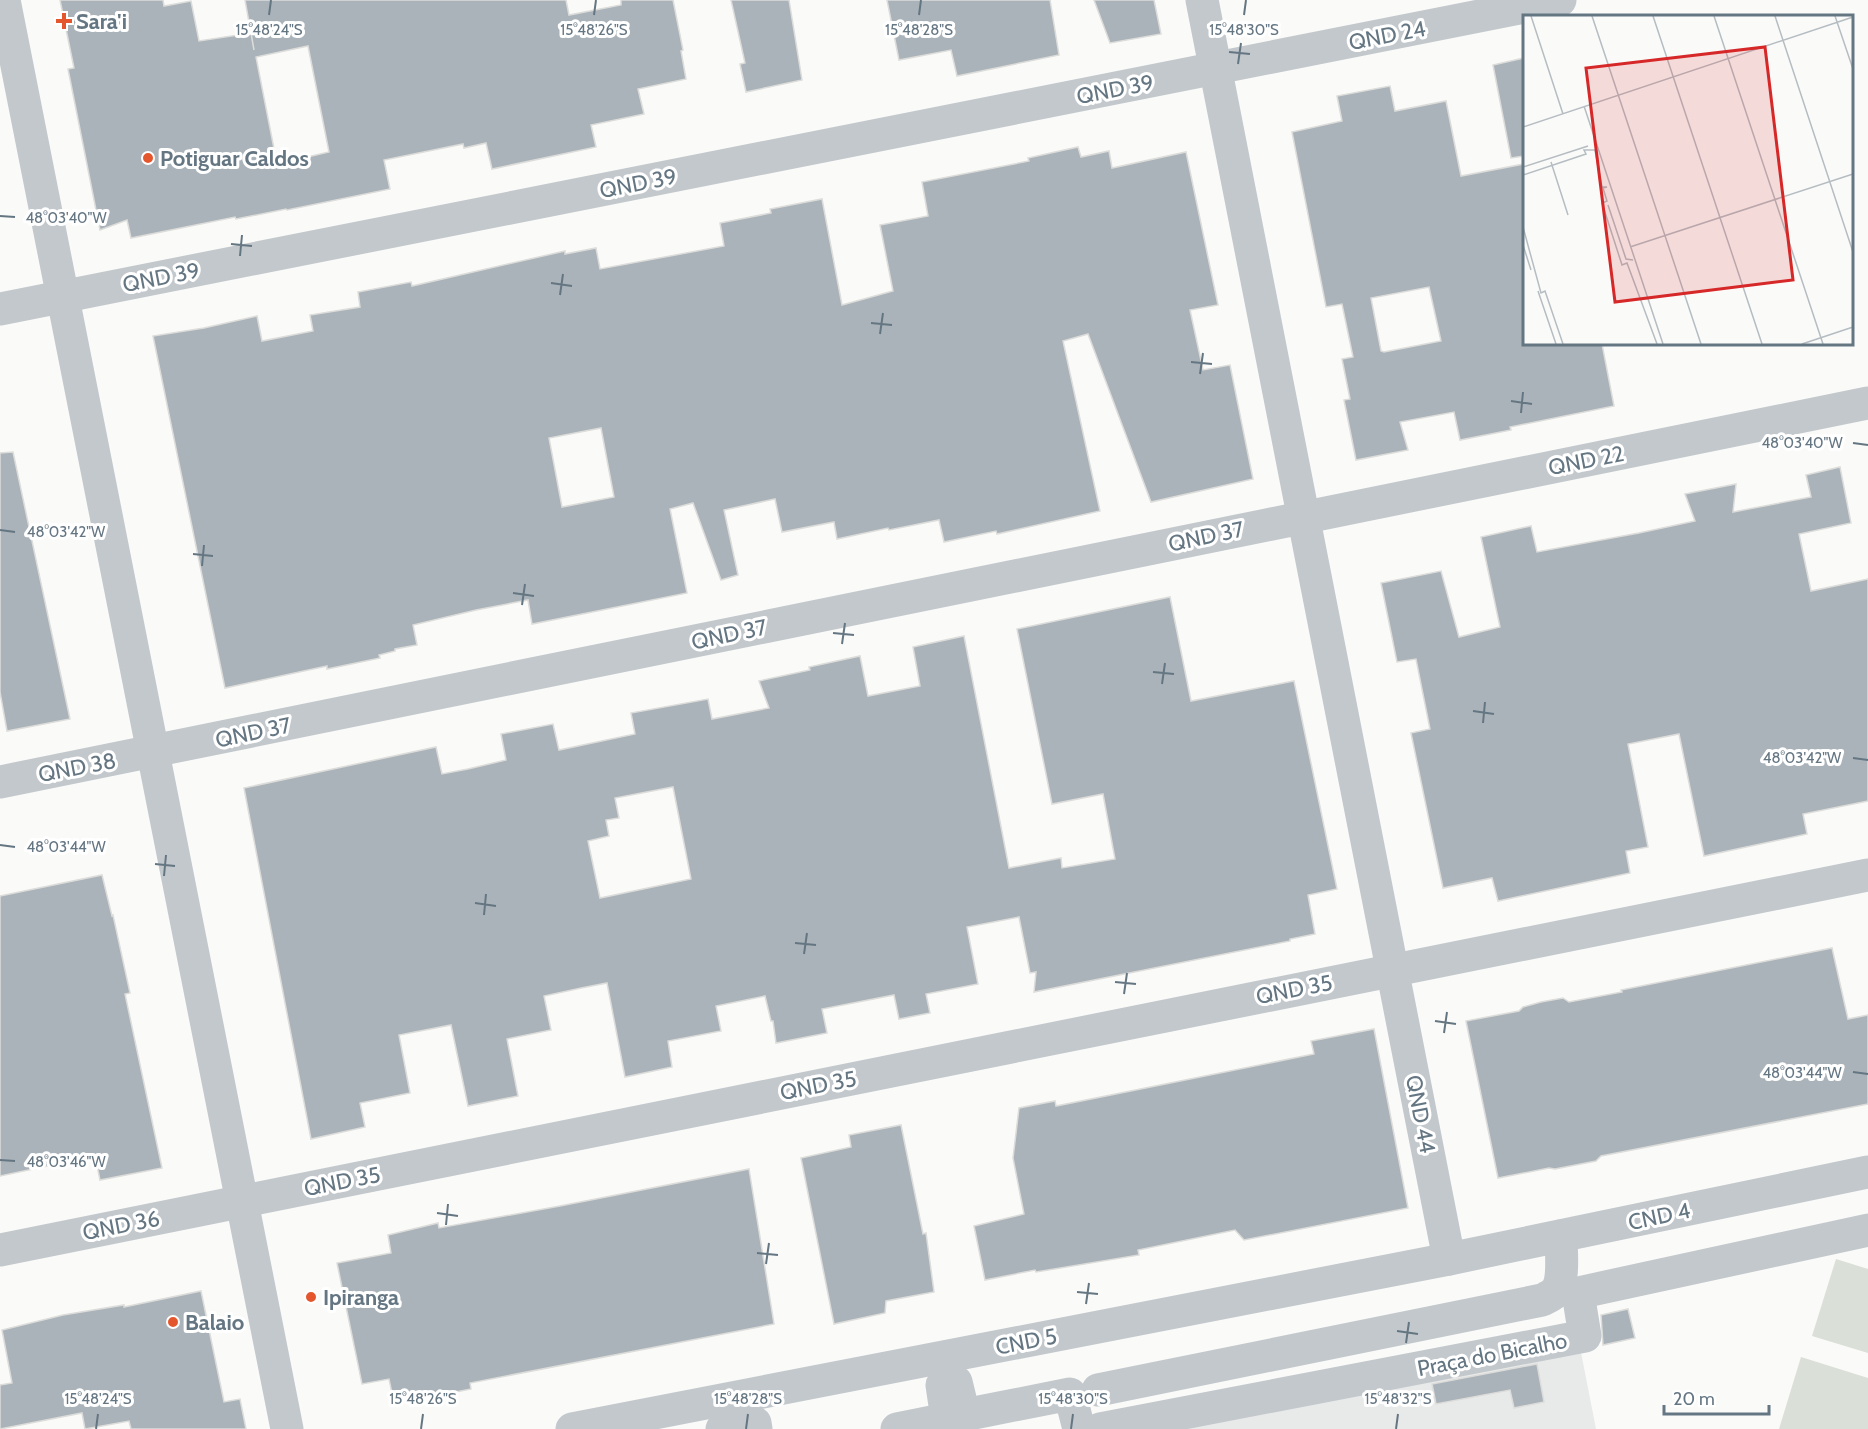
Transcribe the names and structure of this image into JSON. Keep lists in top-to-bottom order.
{
  "streets": {
    "street": [
      "QND 24",
      "QND 39",
      "QND 22",
      "QND 37",
      "QND 38",
      "QND 35",
      "QND 44",
      "CND 4",
      "QND 36",
      "CND 5",
      "Praça do Bicalho"
    ]
  },
  "crossings": [
    ["QND 24", "QND 39"],
    ["QND 24", "QND 44"],
    ["QND 39", "QND 44"],
    ["QND 22", "QND 37"],
    ["QND 22", "QND 44"],
    ["QND 37", "QND 38"],
    ["QND 37", "QND 44"],
    ["QND 35", "QND 44"],
    ["QND 35", "QND 36"],
    ["QND 44", "CND 4"],
    ["QND 44", "CND 5"],
    ["CND 4", "CND 5"]
  ],
  "places": {
    "health": ["Sara'i"],
    "other": ["Potiguar Caldos", "Ipiranga", "Balaio"]
  },
  "scale_bar": "20 m",
  "coordinates": [
    "15°48'24\"S",
    "15°48'26\"S",
    "15°48'28\"S",
    "15°48'30\"S",
    "48°03'40\"W",
    "48°03'42\"W",
    "48°03'44\"W",
    "48°03'46\"W",
    "15°48'32\"S"
  ]
}
